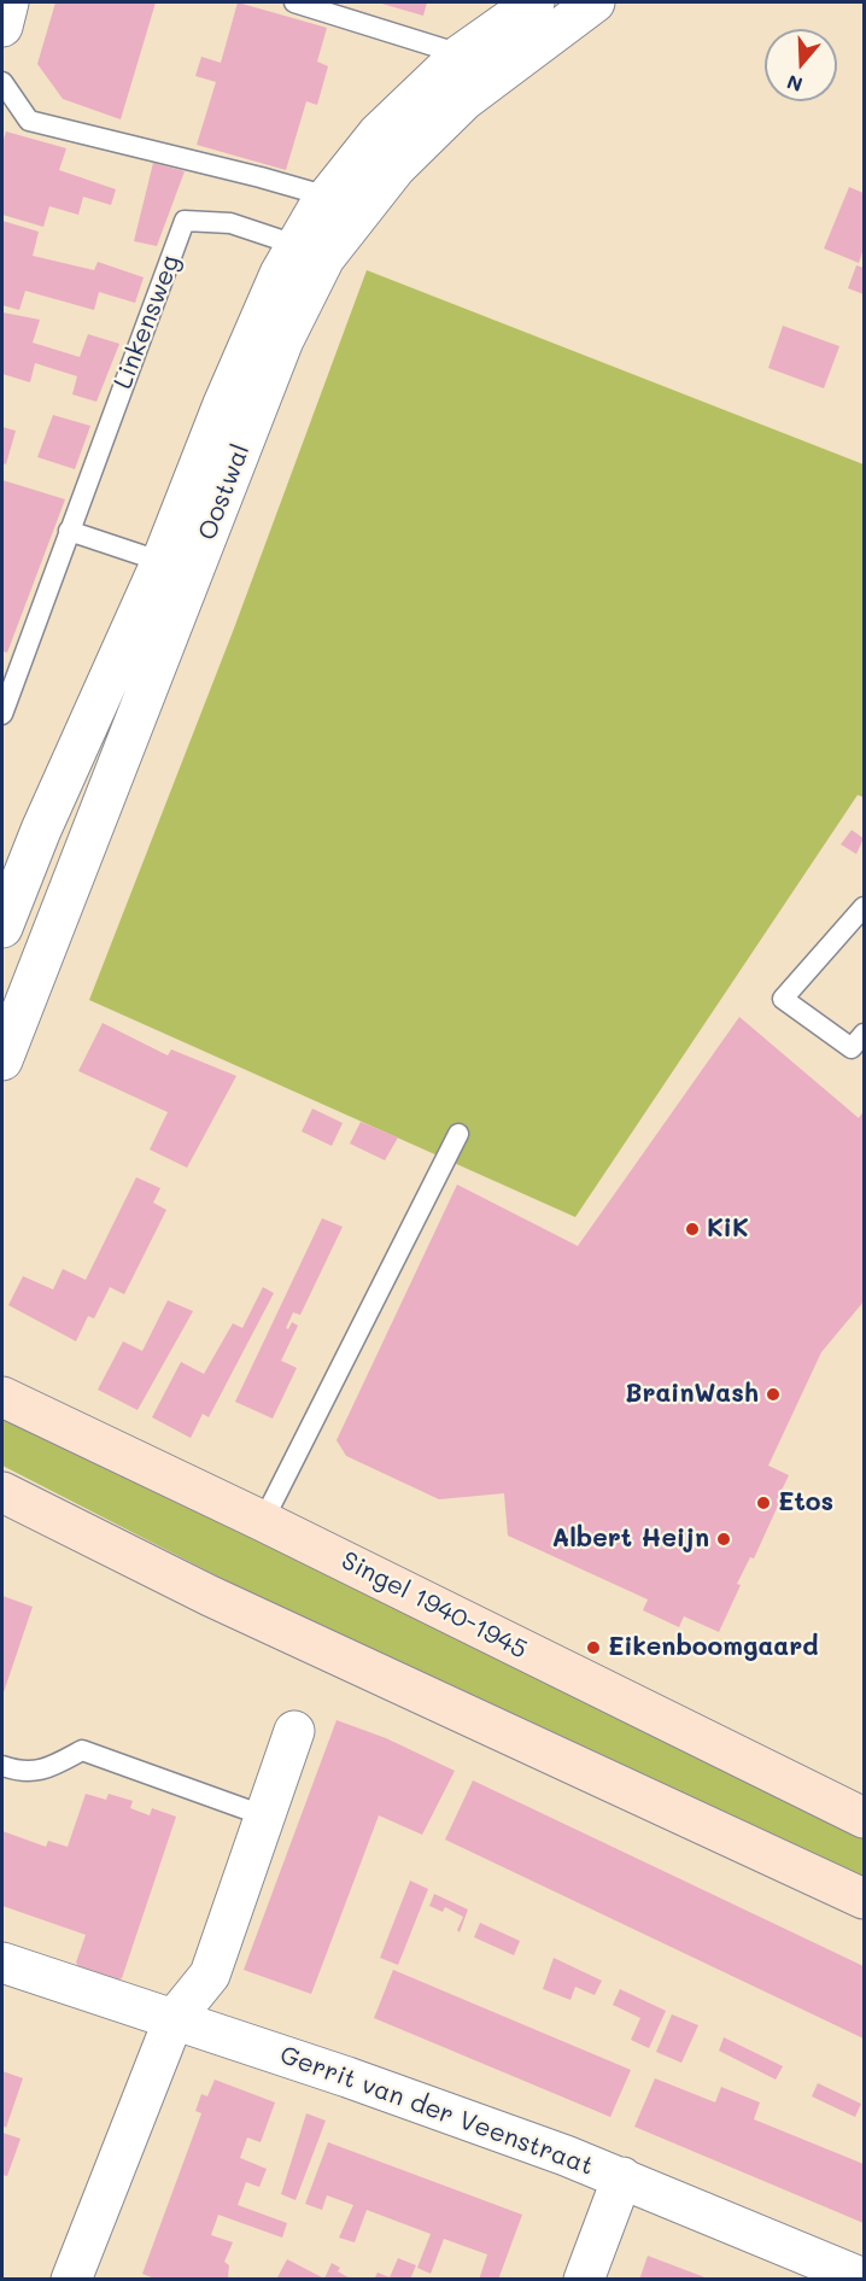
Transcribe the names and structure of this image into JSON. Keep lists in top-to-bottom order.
{
  "streets": {
    "main road": ["Singel 1940-1945"],
    "street": ["Oostwal", "Gerrit van der Veenstraat"],
    "lane": ["Linkensweg"]
  },
  "crossings": [
    ["Linkensweg", "Oostwal"]
  ],
  "places": [
    "KiK",
    "BrainWash",
    "Etos",
    "Albert Heijn",
    "Eikenboomgaard"
  ],
  "north": "bottom"
}
